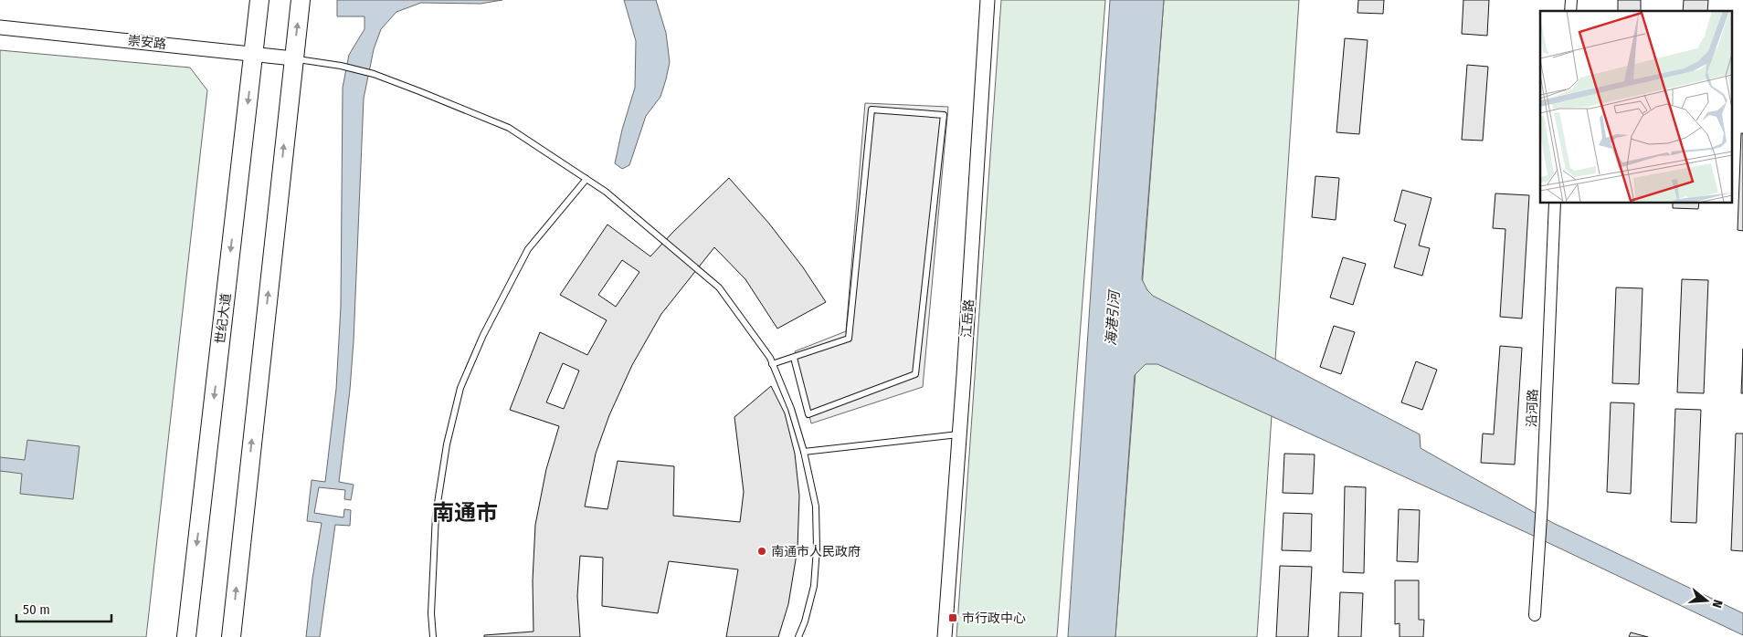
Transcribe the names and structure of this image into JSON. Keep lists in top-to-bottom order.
{
  "streets": {
    "main road": ["世纪大道"],
    "street": ["崇安路", "江岳路", "沿河路"]
  },
  "crossings": [
    ["崇安路", "世纪大道"]
  ],
  "districts": ["南通市"],
  "water": ["海港引河"],
  "places": {
    "other": ["南通市人民政府"],
    "transit": ["市行政中心"]
  },
  "scale_bar": "50 m",
  "north": "right"
}
